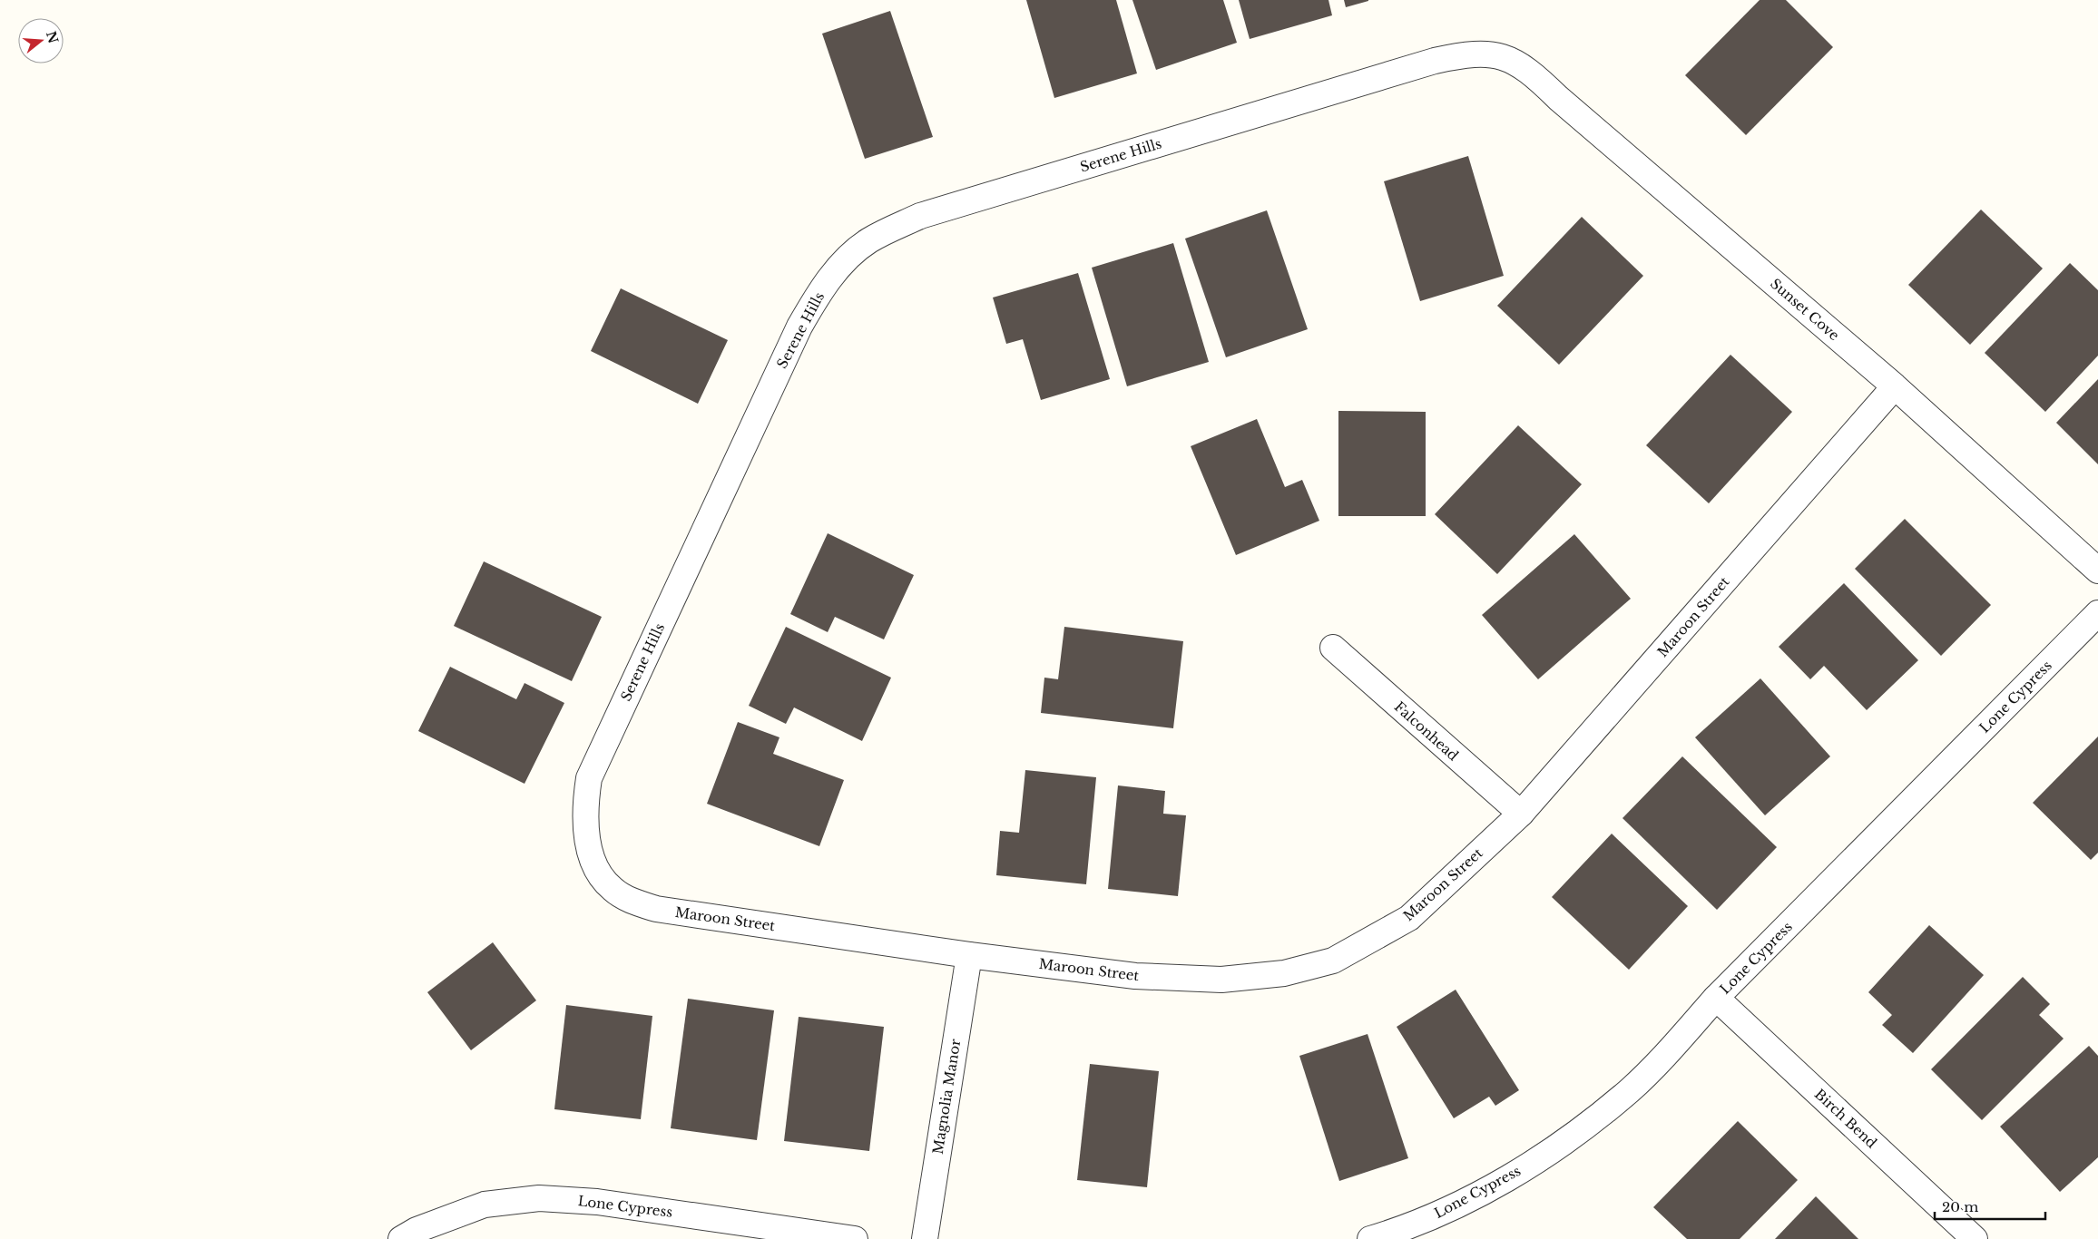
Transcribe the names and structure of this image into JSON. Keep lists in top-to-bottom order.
{
  "streets": {
    "street": [
      "Serene Hills",
      "Sunset Cove",
      "Maroon Street",
      "Lone Cypress",
      "Falconhead",
      "Magnolia Manor",
      "Birch Bend"
    ]
  },
  "crossings": [
    ["Serene Hills", "Sunset Cove"],
    ["Serene Hills", "Maroon Street"],
    ["Sunset Cove", "Maroon Street"],
    ["Maroon Street", "Falconhead"],
    ["Maroon Street", "Magnolia Manor"],
    ["Lone Cypress", "Birch Bend"]
  ],
  "scale_bar": "20 m",
  "north": "right"
}
